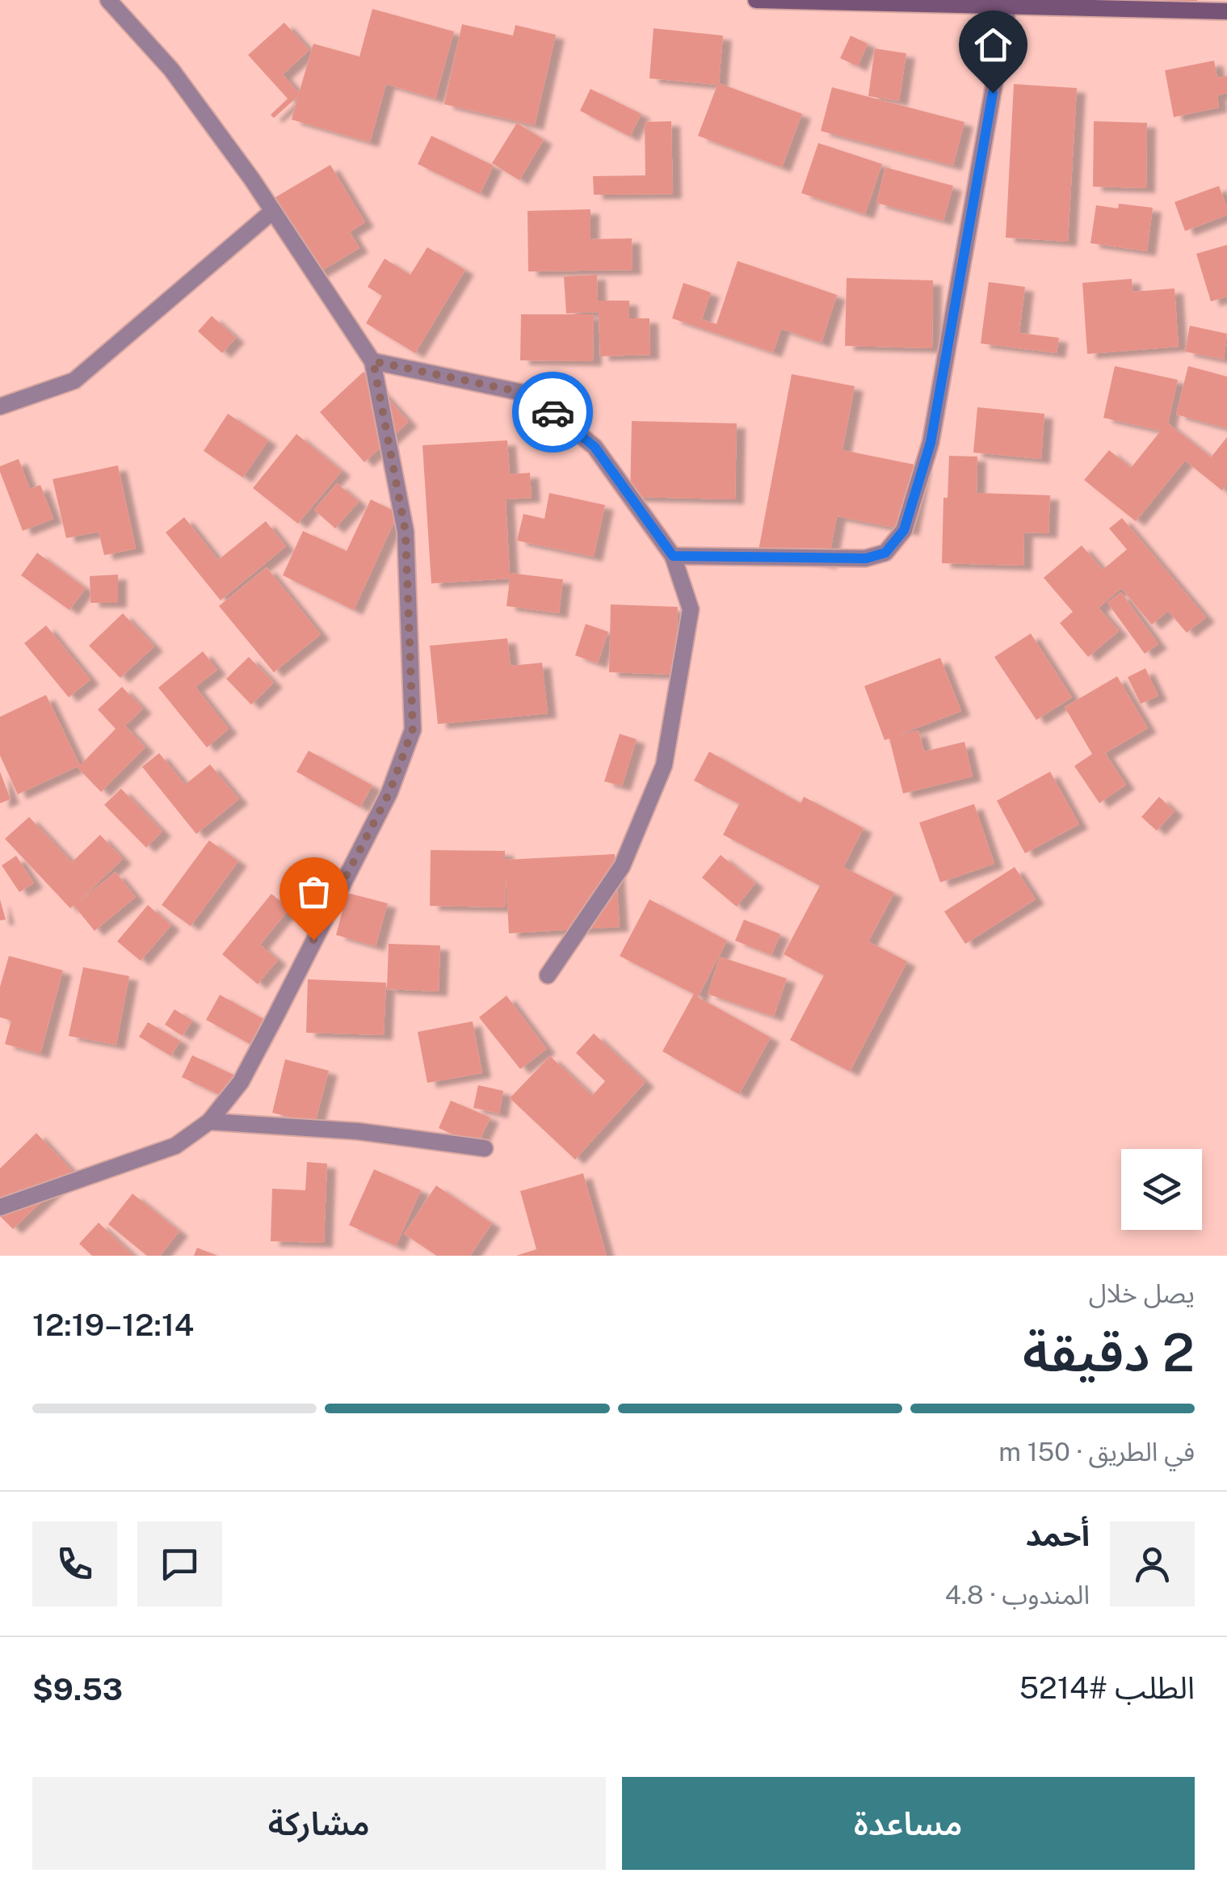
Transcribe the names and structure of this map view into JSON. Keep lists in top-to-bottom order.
{
  "page": {
    "heading": ["2 دقيقة", "يصل خلال", "12:14–12:19"],
    "panel": [
      "أحمد",
      "المندوب · 4.8",
      "الطلب #5214",
      "$9.53"
    ],
    "bar": "في الطريق · 150 m",
    "buttons": ["مساعدة", "مشاركة"]
  }
}
